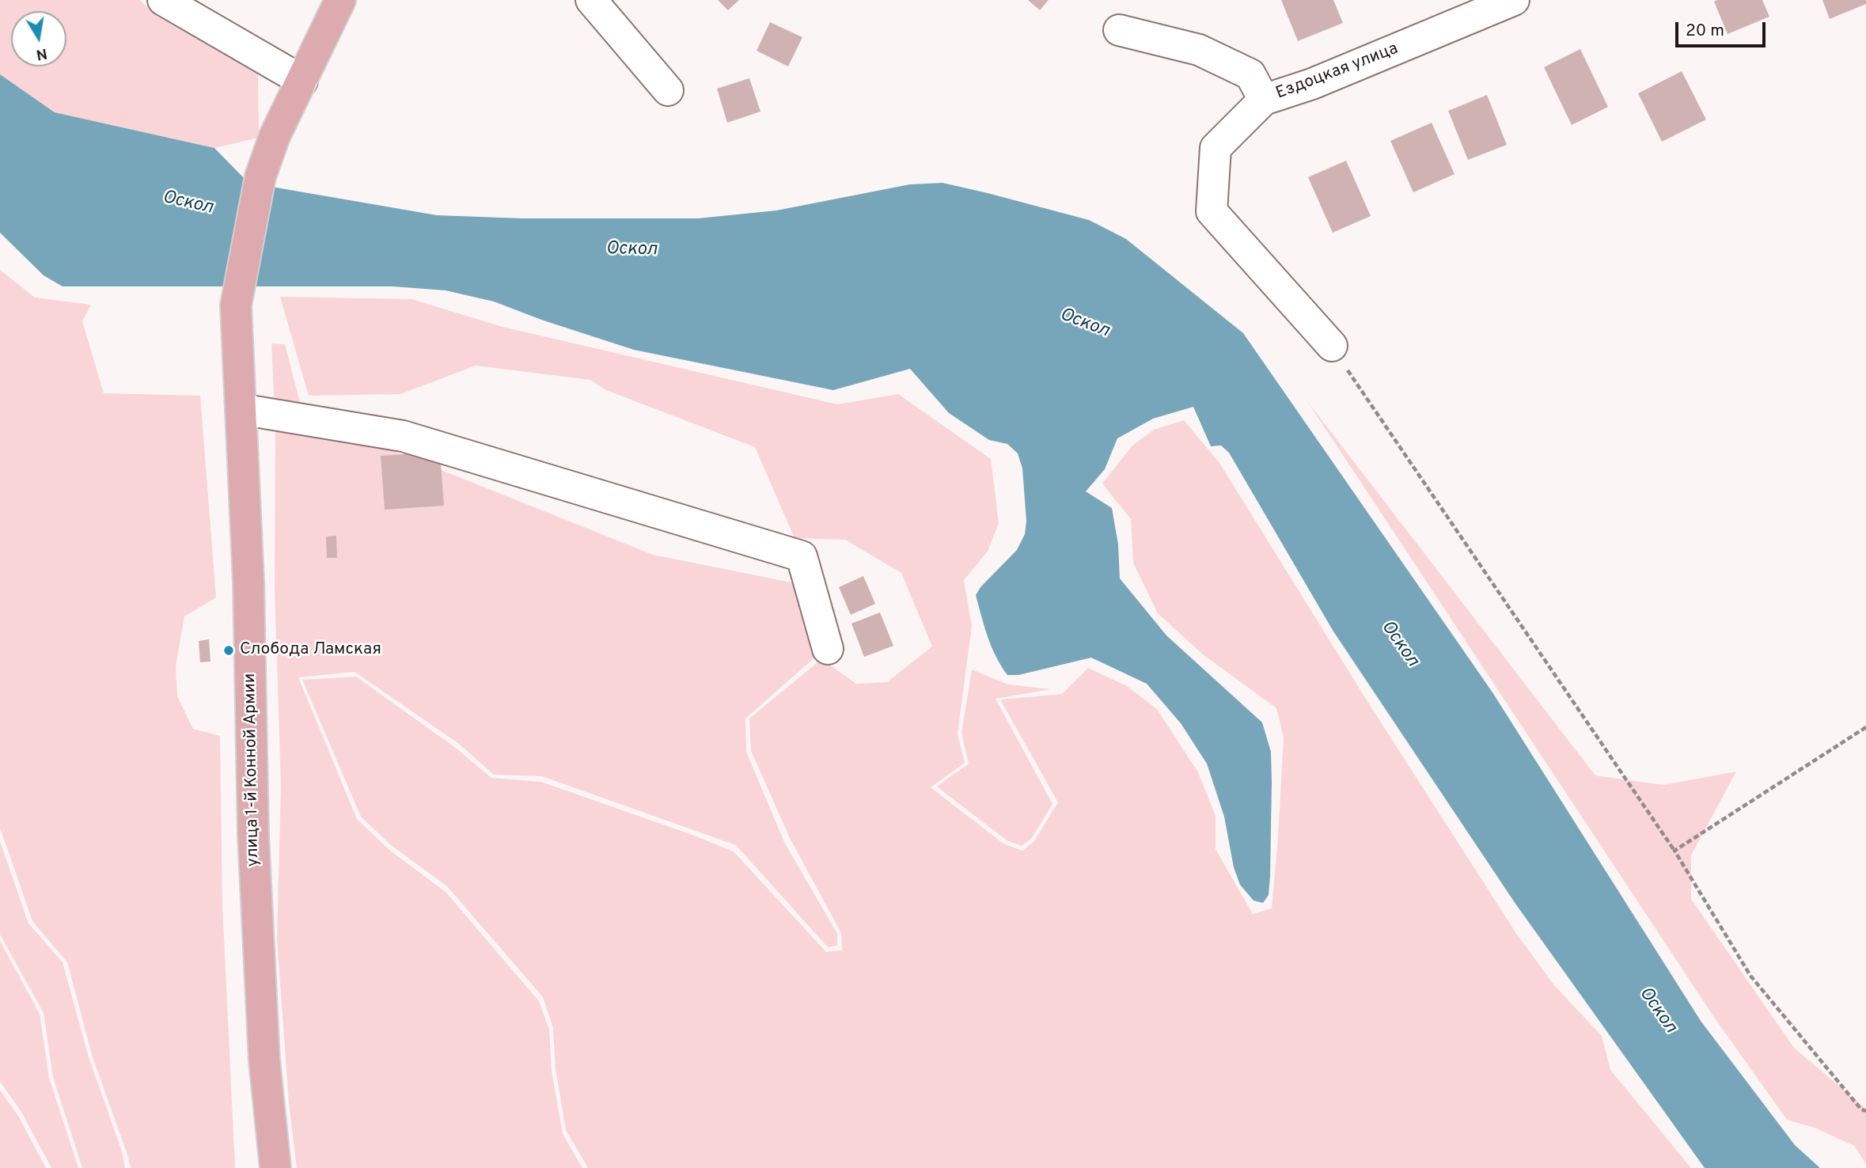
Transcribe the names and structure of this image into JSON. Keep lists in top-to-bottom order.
{
  "streets": {
    "main road": ["улица 1-й Конной Армии"],
    "street": ["Ездоцкая улица"]
  },
  "water": ["Оскол"],
  "places": ["Слобода Ламская"],
  "scale_bar": "20 m",
  "north": "bottom"
}
